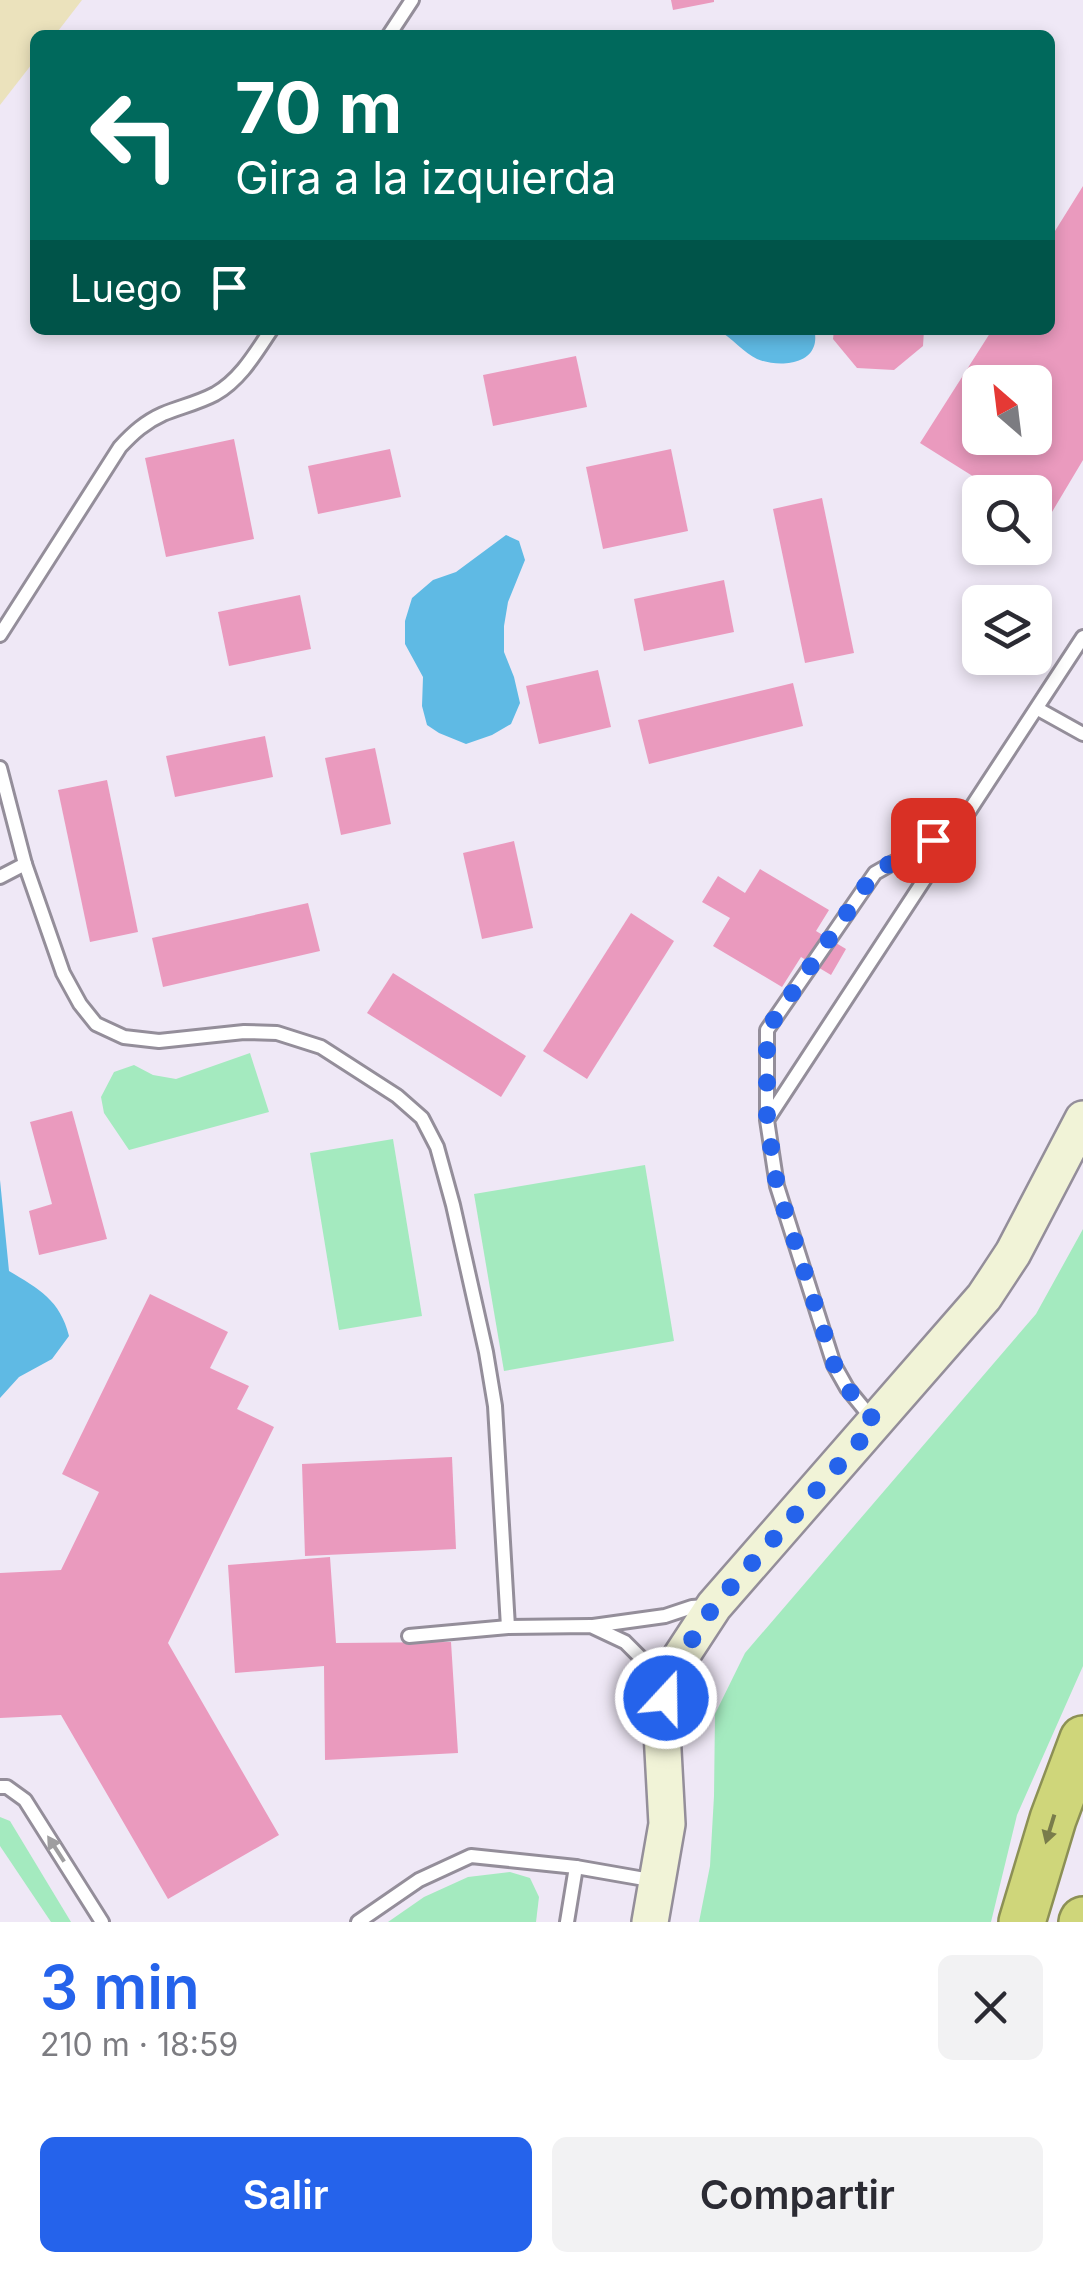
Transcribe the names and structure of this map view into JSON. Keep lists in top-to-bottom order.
{
  "north": "top left",
  "page": {
    "turn": ["70 m", "Gira a la izquierda"],
    "then": "Luego",
    "heading": ["3 min", "210 m · 18:59"],
    "buttons": ["Salir", "Compartir"]
  }
}
